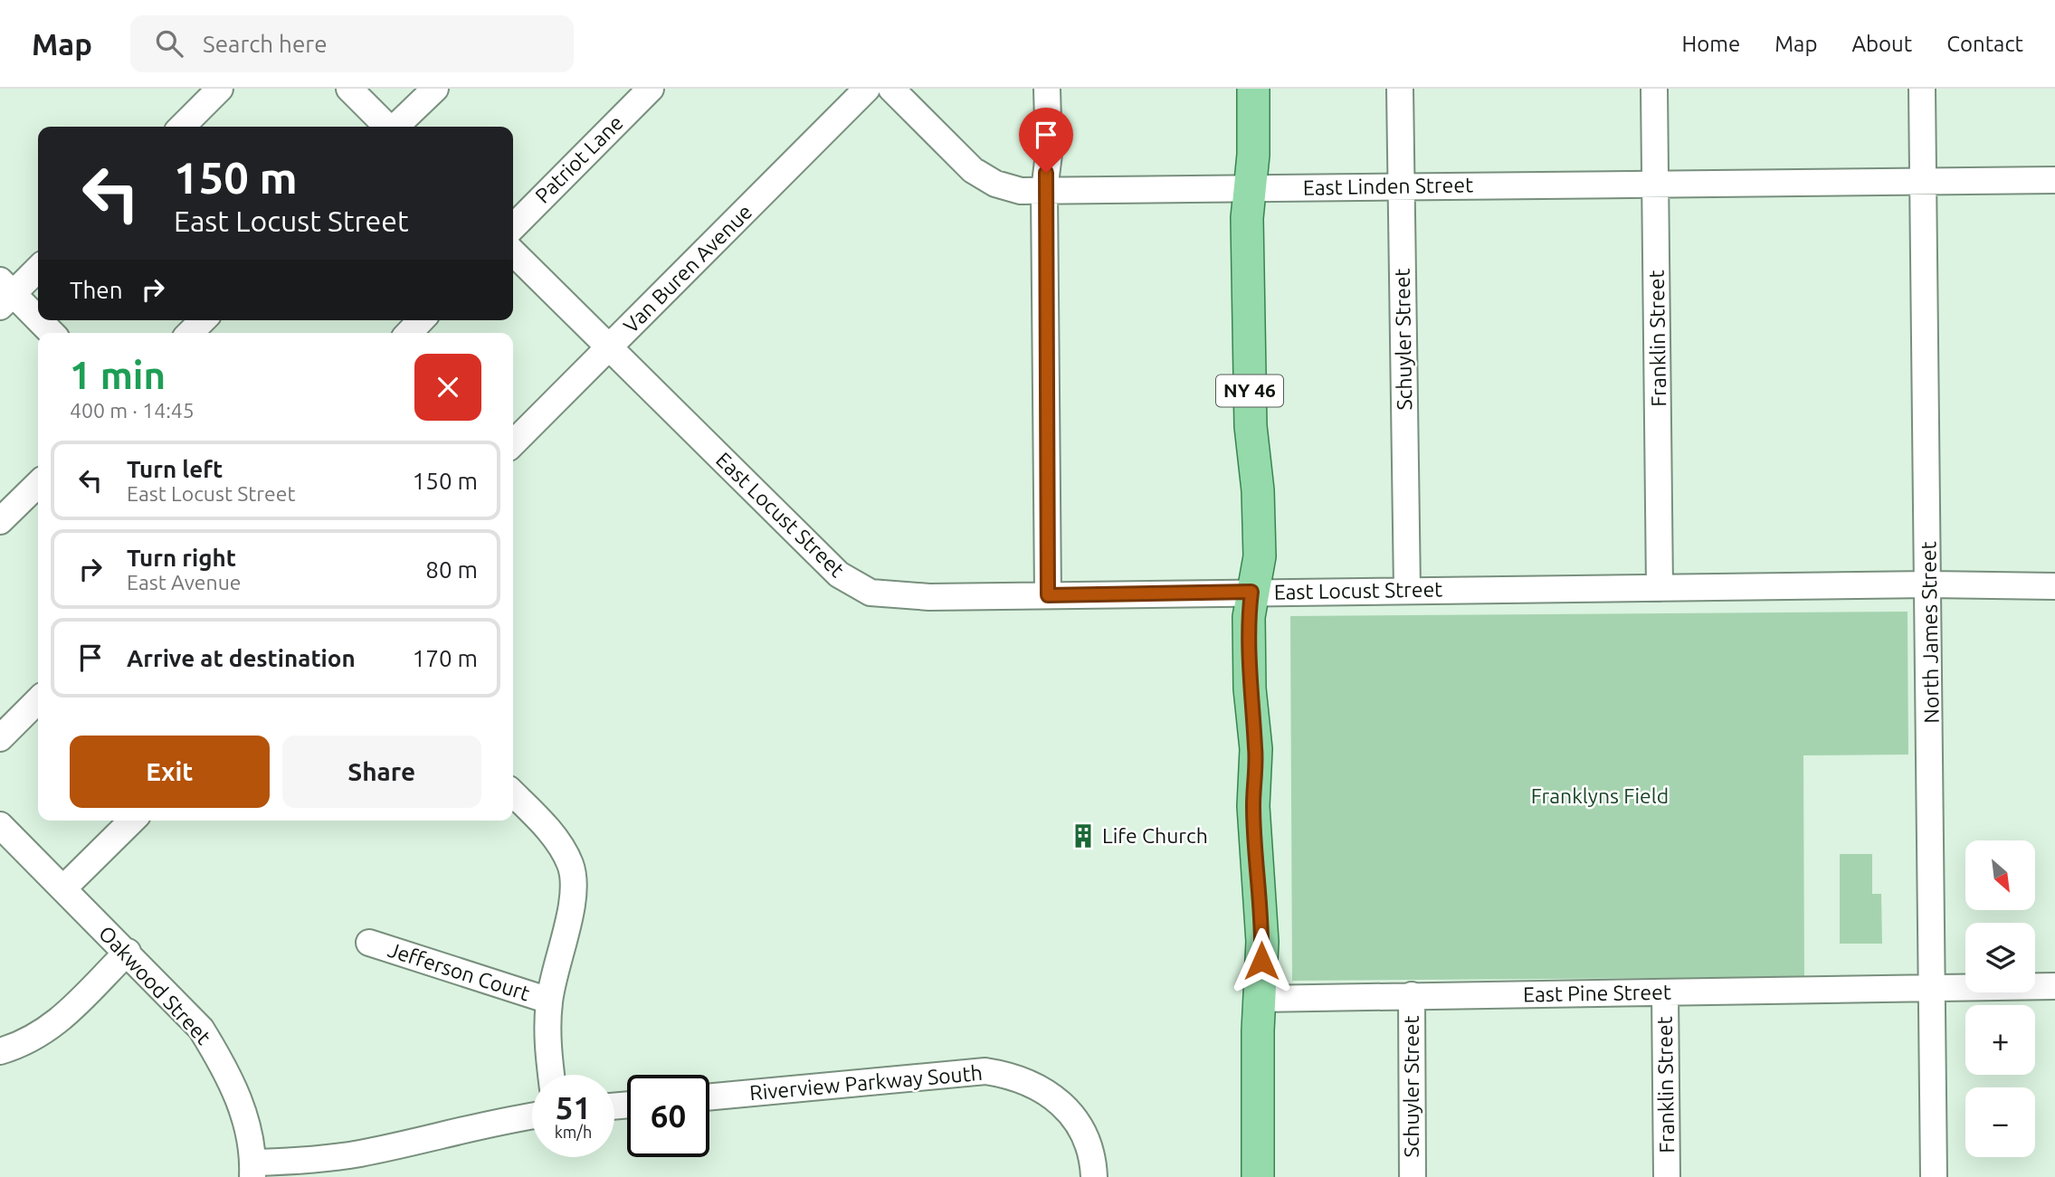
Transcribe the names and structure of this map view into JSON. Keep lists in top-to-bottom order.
{
  "streets": {
    "main road": ["NY 46"],
    "street": [
      "Patriot Lane",
      "East Linden Street",
      "Van Buren Avenue",
      "Franklin Street",
      "Schuyler Street",
      "East Locust Street",
      "North James Street",
      "Jefferson Court",
      "Oakwood Street",
      "East Pine Street",
      "Riverview Parkway South"
    ]
  },
  "crossings": [
    ["East Linden Street", "Franklin Street"],
    ["East Linden Street", "Schuyler Street"],
    ["East Linden Street", "NY 46"],
    ["East Linden Street", "North James Street"],
    ["Van Buren Avenue", "East Locust Street"],
    ["Franklin Street", "East Locust Street"],
    ["Franklin Street", "East Pine Street"],
    ["Schuyler Street", "East Locust Street"],
    ["Schuyler Street", "East Pine Street"],
    ["NY 46", "East Locust Street"],
    ["NY 46", "East Pine Street"],
    ["East Locust Street", "North James Street"],
    ["North James Street", "East Pine Street"]
  ],
  "parks": ["Franklyns Field"],
  "places": {
    "building": ["Life Church"]
  },
  "north": "bottom right",
  "page": {
    "header": "Map",
    "search": "Search here",
    "nav": [
      "Home",
      "Map",
      "About",
      "Contact"
    ],
    "turn": ["150 m", "East Locust Street"],
    "then": "Then",
    "heading": ["1 min", "400 m · 14:45"],
    "list": [
      {
        "name": "Turn left",
        "note": "East Locust Street",
        "value": "150 m"
      },
      {
        "name": "Turn right",
        "note": "East Avenue",
        "value": "80 m"
      },
      {
        "name": "Arrive at destination",
        "value": "170 m"
      }
    ],
    "buttons": ["Exit", "Share"],
    "map_buttons": ["+", "−"],
    "speed": "51 km/h",
    "limit": "60"
  }
}
